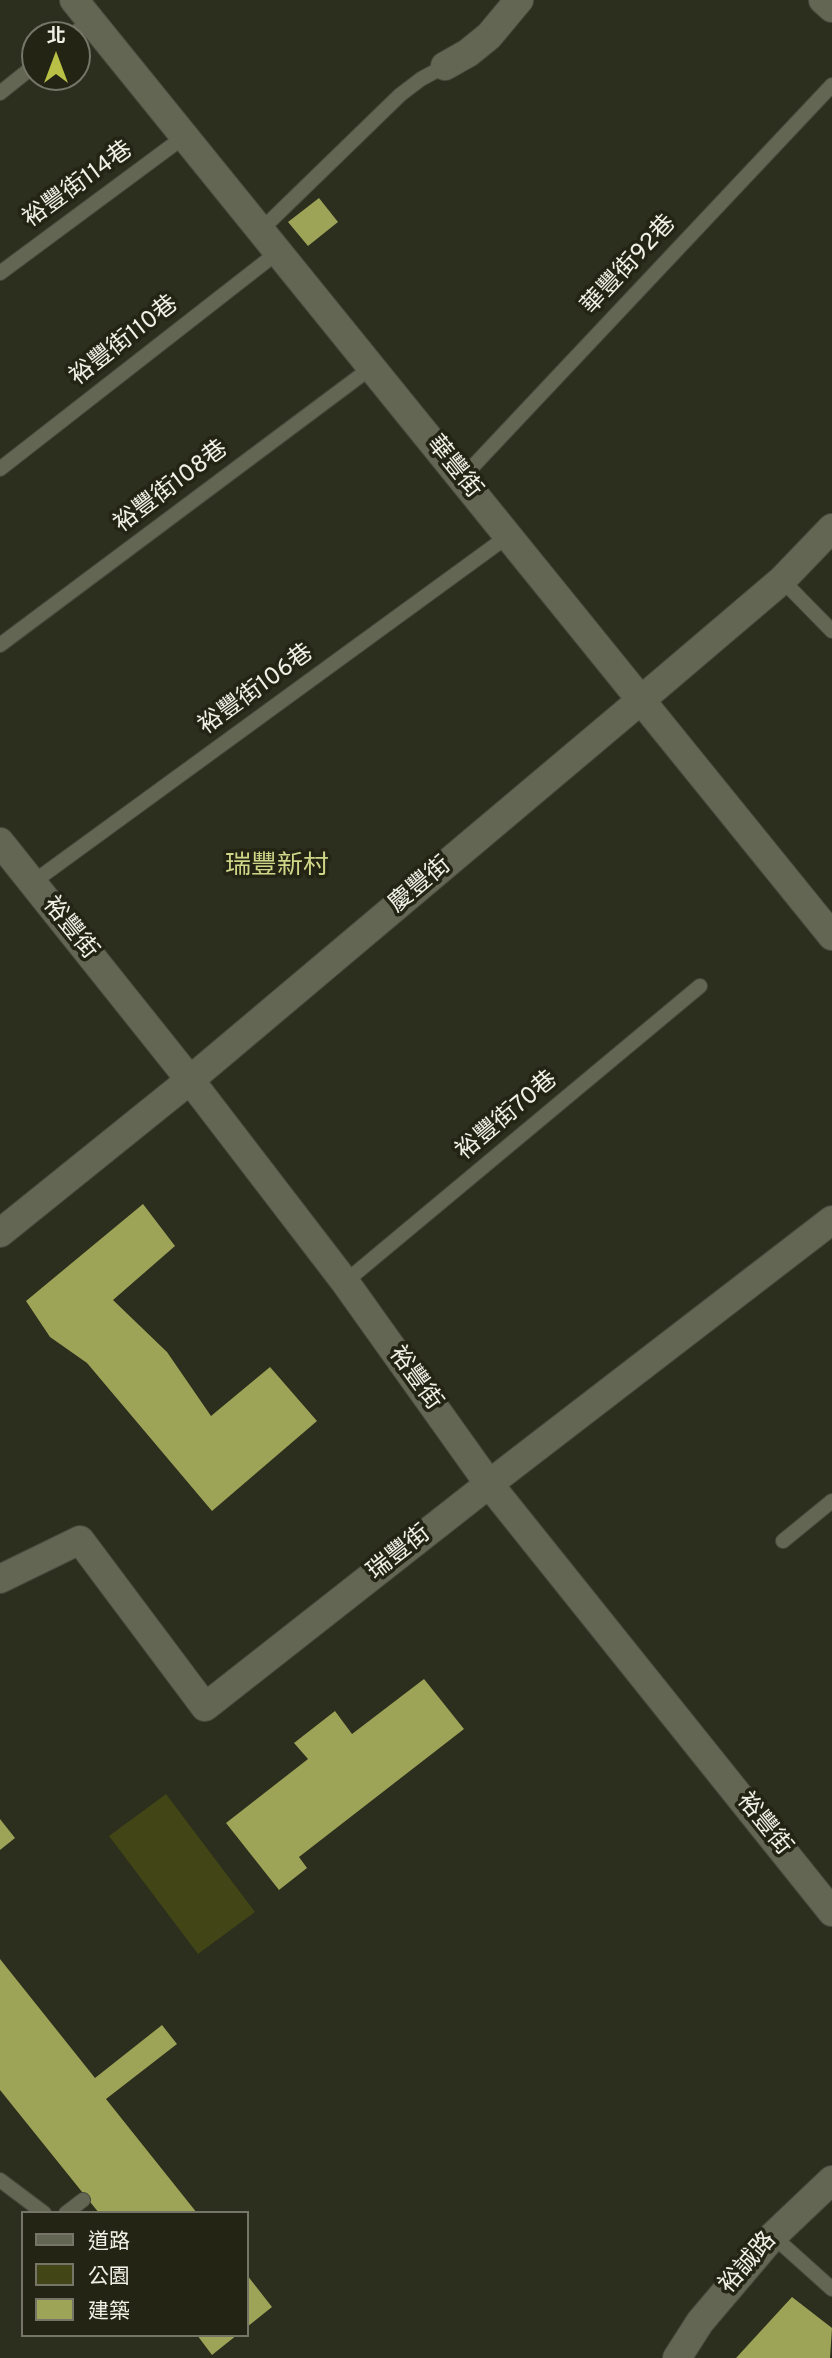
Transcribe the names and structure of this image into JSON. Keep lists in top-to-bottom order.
{
  "streets": {
    "street": [
      "華豐街",
      "慶豐街",
      "裕豐街",
      "瑞豐街",
      "裕誠路"
    ],
    "lane": [
      "裕豐街114巷",
      "華豐街92巷",
      "裕豐街110巷",
      "裕豐街108巷",
      "裕豐街106巷",
      "裕豐街70巷"
    ]
  },
  "crossings": [
    ["裕豐街114巷", "華豐街"],
    ["華豐街92巷", "華豐街"],
    ["裕豐街110巷", "華豐街"],
    ["華豐街", "裕豐街108巷"],
    ["華豐街", "裕豐街106巷"],
    ["華豐街", "慶豐街"],
    ["裕豐街106巷", "裕豐街"],
    ["慶豐街", "裕豐街"],
    ["裕豐街", "裕豐街70巷"],
    ["裕豐街", "瑞豐街"]
  ],
  "districts": ["瑞豐新村"],
  "legend": ["道路", "公園", "建築"],
  "north": "top"
}
